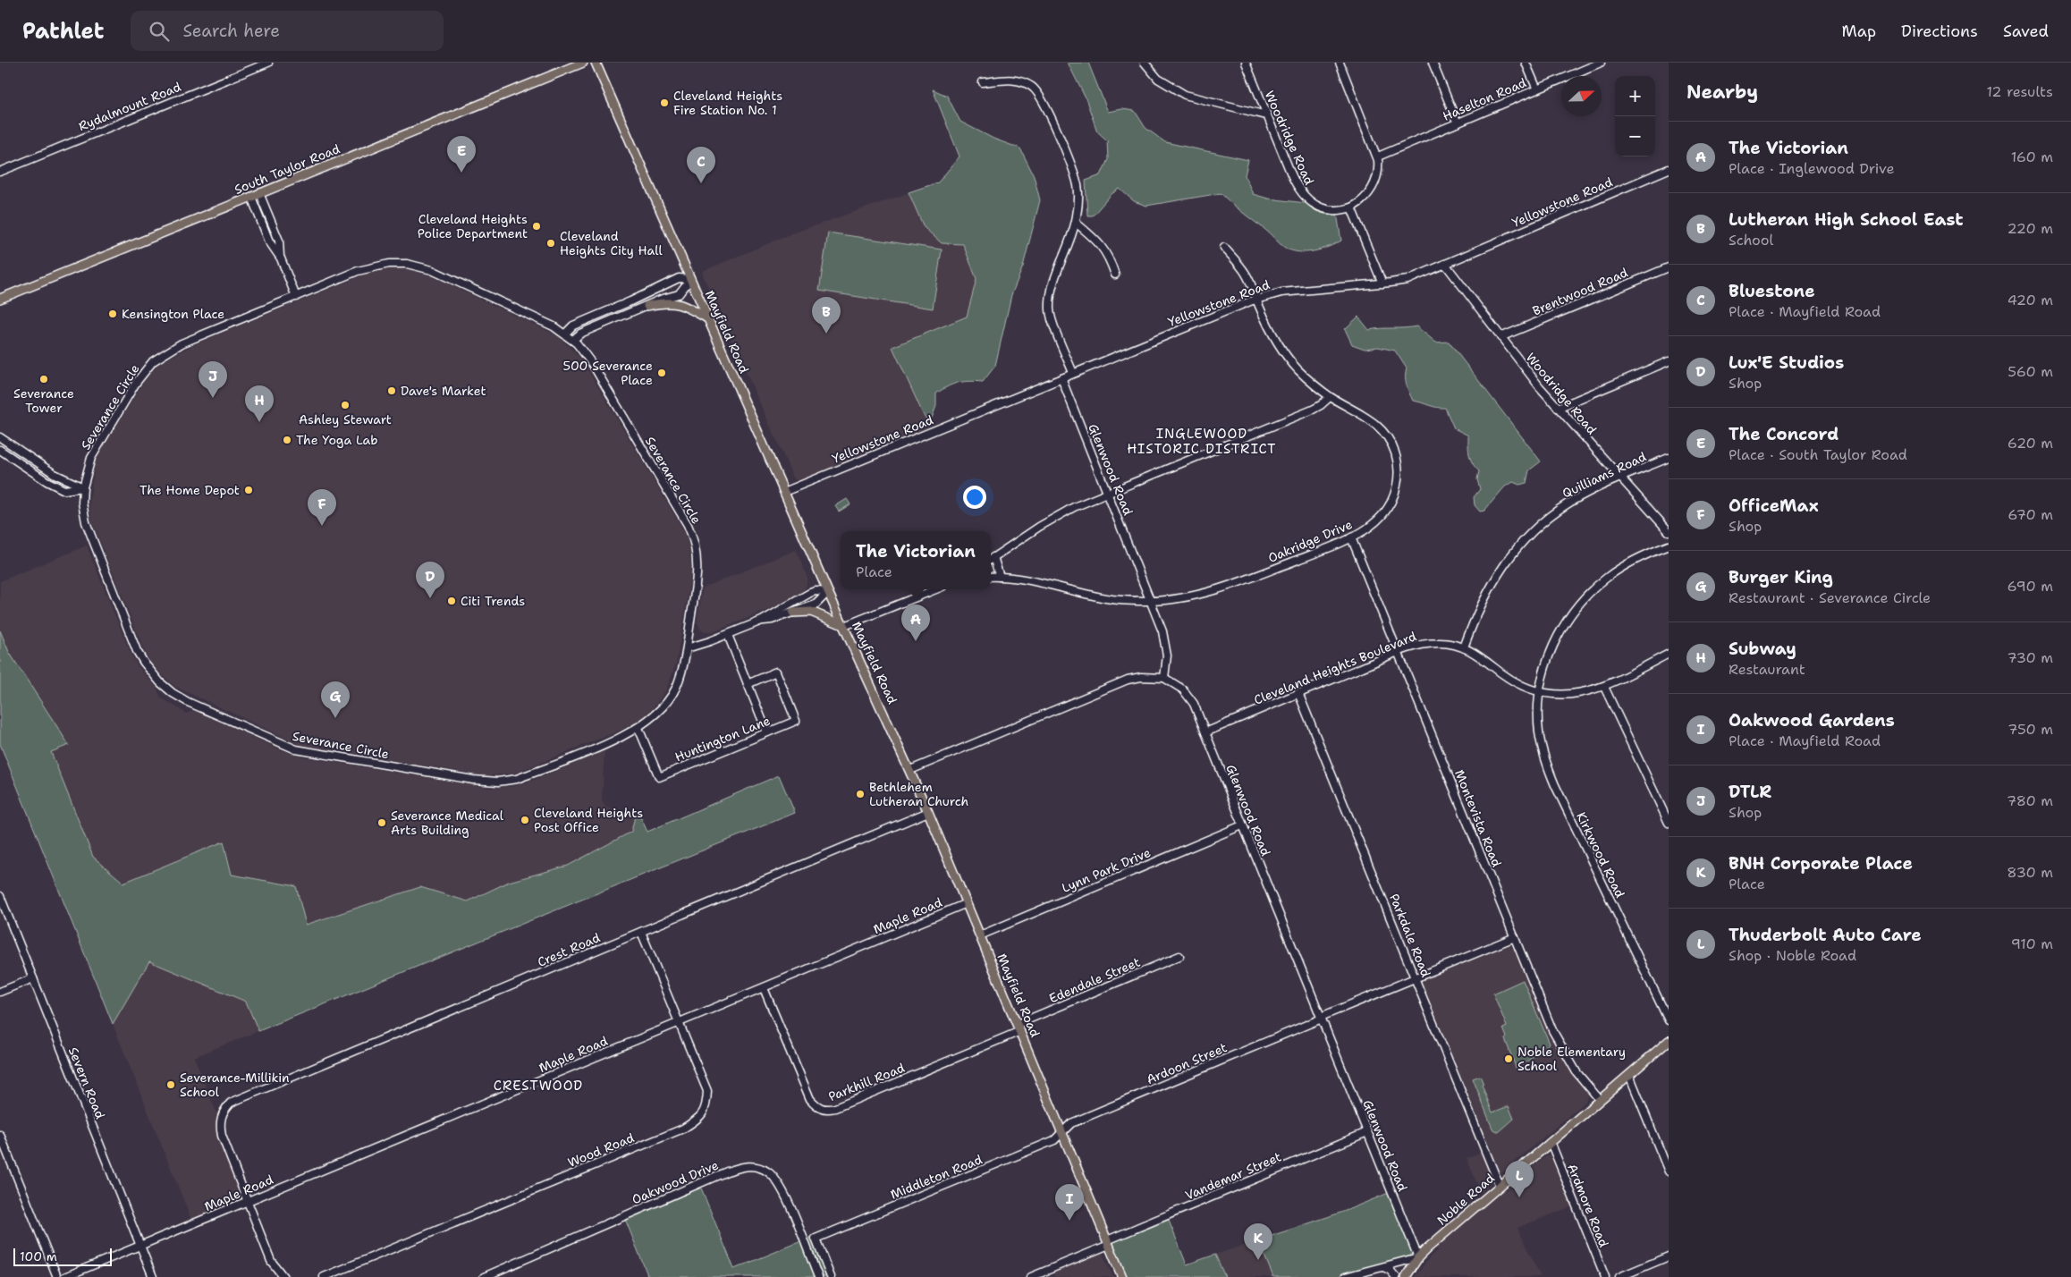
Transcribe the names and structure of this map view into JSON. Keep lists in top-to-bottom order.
{
  "streets": {
    "main road": ["South Taylor Road", "Mayfield Road", "Noble Road"],
    "street": [
      "Haselton Road",
      "Rydalmount Road",
      "Woodridge Road",
      "Yellowstone Road",
      "Brentwood Road",
      "Severance Circle",
      "Glenwood Road",
      "Quilliams Road",
      "Oakridge Drive",
      "Cleveland Heights Boulevard",
      "Huntington Lane",
      "Montevista Road",
      "Kirkwood Road",
      "Lynn Park Drive",
      "Maple Road",
      "Parkdale Road",
      "Crest Road",
      "Edendale Street",
      "Ardoon Street",
      "Parkhill Road",
      "Severn Road",
      "Wood Road",
      "Vandemar Street",
      "Middleton Road",
      "Oakwood Drive",
      "Ardmore Road"
    ]
  },
  "crossings": [
    ["Woodridge Road", "Yellowstone Road"],
    ["Woodridge Road", "Brentwood Road"],
    ["Woodridge Road", "Quilliams Road"],
    ["Yellowstone Road", "Mayfield Road"],
    ["Yellowstone Road", "Glenwood Road"],
    ["Yellowstone Road", "Oakridge Drive"],
    ["Mayfield Road", "Lynn Park Drive"],
    ["Mayfield Road", "Maple Road"],
    ["Mayfield Road", "Crest Road"],
    ["Mayfield Road", "Edendale Street"],
    ["Mayfield Road", "Ardoon Street"],
    ["Mayfield Road", "Parkhill Road"],
    ["Mayfield Road", "Vandemar Street"],
    ["Mayfield Road", "Middleton Road"],
    ["Severance Circle", "Huntington Lane"],
    ["Glenwood Road", "Oakridge Drive"],
    ["Glenwood Road", "Cleveland Heights Boulevard"],
    ["Glenwood Road", "Lynn Park Drive"],
    ["Glenwood Road", "Ardoon Street"],
    ["Glenwood Road", "Vandemar Street"],
    ["Glenwood Road", "Noble Road"],
    ["Quilliams Road", "Cleveland Heights Boulevard"],
    ["Oakridge Drive", "Montevista Road"],
    ["Cleveland Heights Boulevard", "Montevista Road"],
    ["Cleveland Heights Boulevard", "Kirkwood Road"],
    ["Cleveland Heights Boulevard", "Parkdale Road"],
    ["Montevista Road", "Ardoon Street"],
    ["Montevista Road", "Noble Road"],
    ["Maple Road", "Crest Road"],
    ["Maple Road", "Parkhill Road"],
    ["Maple Road", "Severn Road"],
    ["Maple Road", "Wood Road"],
    ["Parkdale Road", "Ardoon Street"],
    ["Parkdale Road", "Noble Road"],
    ["Crest Road", "Wood Road"],
    ["Edendale Street", "Parkhill Road"],
    ["Ardoon Street", "Middleton Road"],
    ["Noble Road", "Ardmore Road"]
  ],
  "districts": ["INGLEWOOD HISTORIC DISTRICT", "CRESTWOOD"],
  "places": [
    "Cleveland Heights Fire Station No. 1",
    "Cleveland Heights Police Department",
    "Cleveland Heights City Hall",
    "Kensington Place",
    "500 Severance Place",
    "Severance Tower",
    "Dave's Market",
    "Ashley Stewart",
    "The Yoga Lab",
    "The Home Depot",
    "Citi Trends",
    "Bethlehem Lutheran Church",
    "Cleveland Heights Post Office",
    "Severance Medical Arts Building",
    "Noble Elementary School",
    "Severance-Millikin School"
  ],
  "scale_bar": "100 m",
  "north": "right",
  "page": {
    "header": "Pathlet",
    "search": "Search here",
    "nav": ["Map", "Directions", "Saved"],
    "heading": ["Nearby", "12 results"],
    "map_buttons": ["+", "−"],
    "list": [
      {
        "mark": "A",
        "name": "The Victorian",
        "note": "Place · Inglewood Drive",
        "value": "160 m"
      },
      {
        "mark": "B",
        "name": "Lutheran High School East",
        "note": "School",
        "value": "220 m"
      },
      {
        "mark": "C",
        "name": "Bluestone",
        "note": "Place · Mayfield Road",
        "value": "420 m"
      },
      {
        "mark": "D",
        "name": "Lux'E Studios",
        "note": "Shop",
        "value": "560 m"
      },
      {
        "mark": "E",
        "name": "The Concord",
        "note": "Place · South Taylor Road",
        "value": "620 m"
      },
      {
        "mark": "F",
        "name": "OfficeMax",
        "note": "Shop",
        "value": "670 m"
      },
      {
        "mark": "G",
        "name": "Burger King",
        "note": "Restaurant · Severance Circle",
        "value": "690 m"
      },
      {
        "mark": "H",
        "name": "Subway",
        "note": "Restaurant",
        "value": "730 m"
      },
      {
        "mark": "I",
        "name": "Oakwood Gardens",
        "note": "Place · Mayfield Road",
        "value": "750 m"
      },
      {
        "mark": "J",
        "name": "DTLR",
        "note": "Shop",
        "value": "780 m"
      },
      {
        "mark": "K",
        "name": "BNH Corporate Place",
        "note": "Place",
        "value": "830 m"
      },
      {
        "mark": "L",
        "name": "Thuderbolt Auto Care",
        "note": "Shop · Noble Road",
        "value": "910 m"
      }
    ],
    "pins": [
      "E",
      "C",
      "B",
      "J",
      "H",
      "F",
      "D",
      "A",
      "G",
      "L",
      "I",
      "K"
    ],
    "popup": ["The Victorian", "Place"],
    "scale": "100 m"
  }
}
